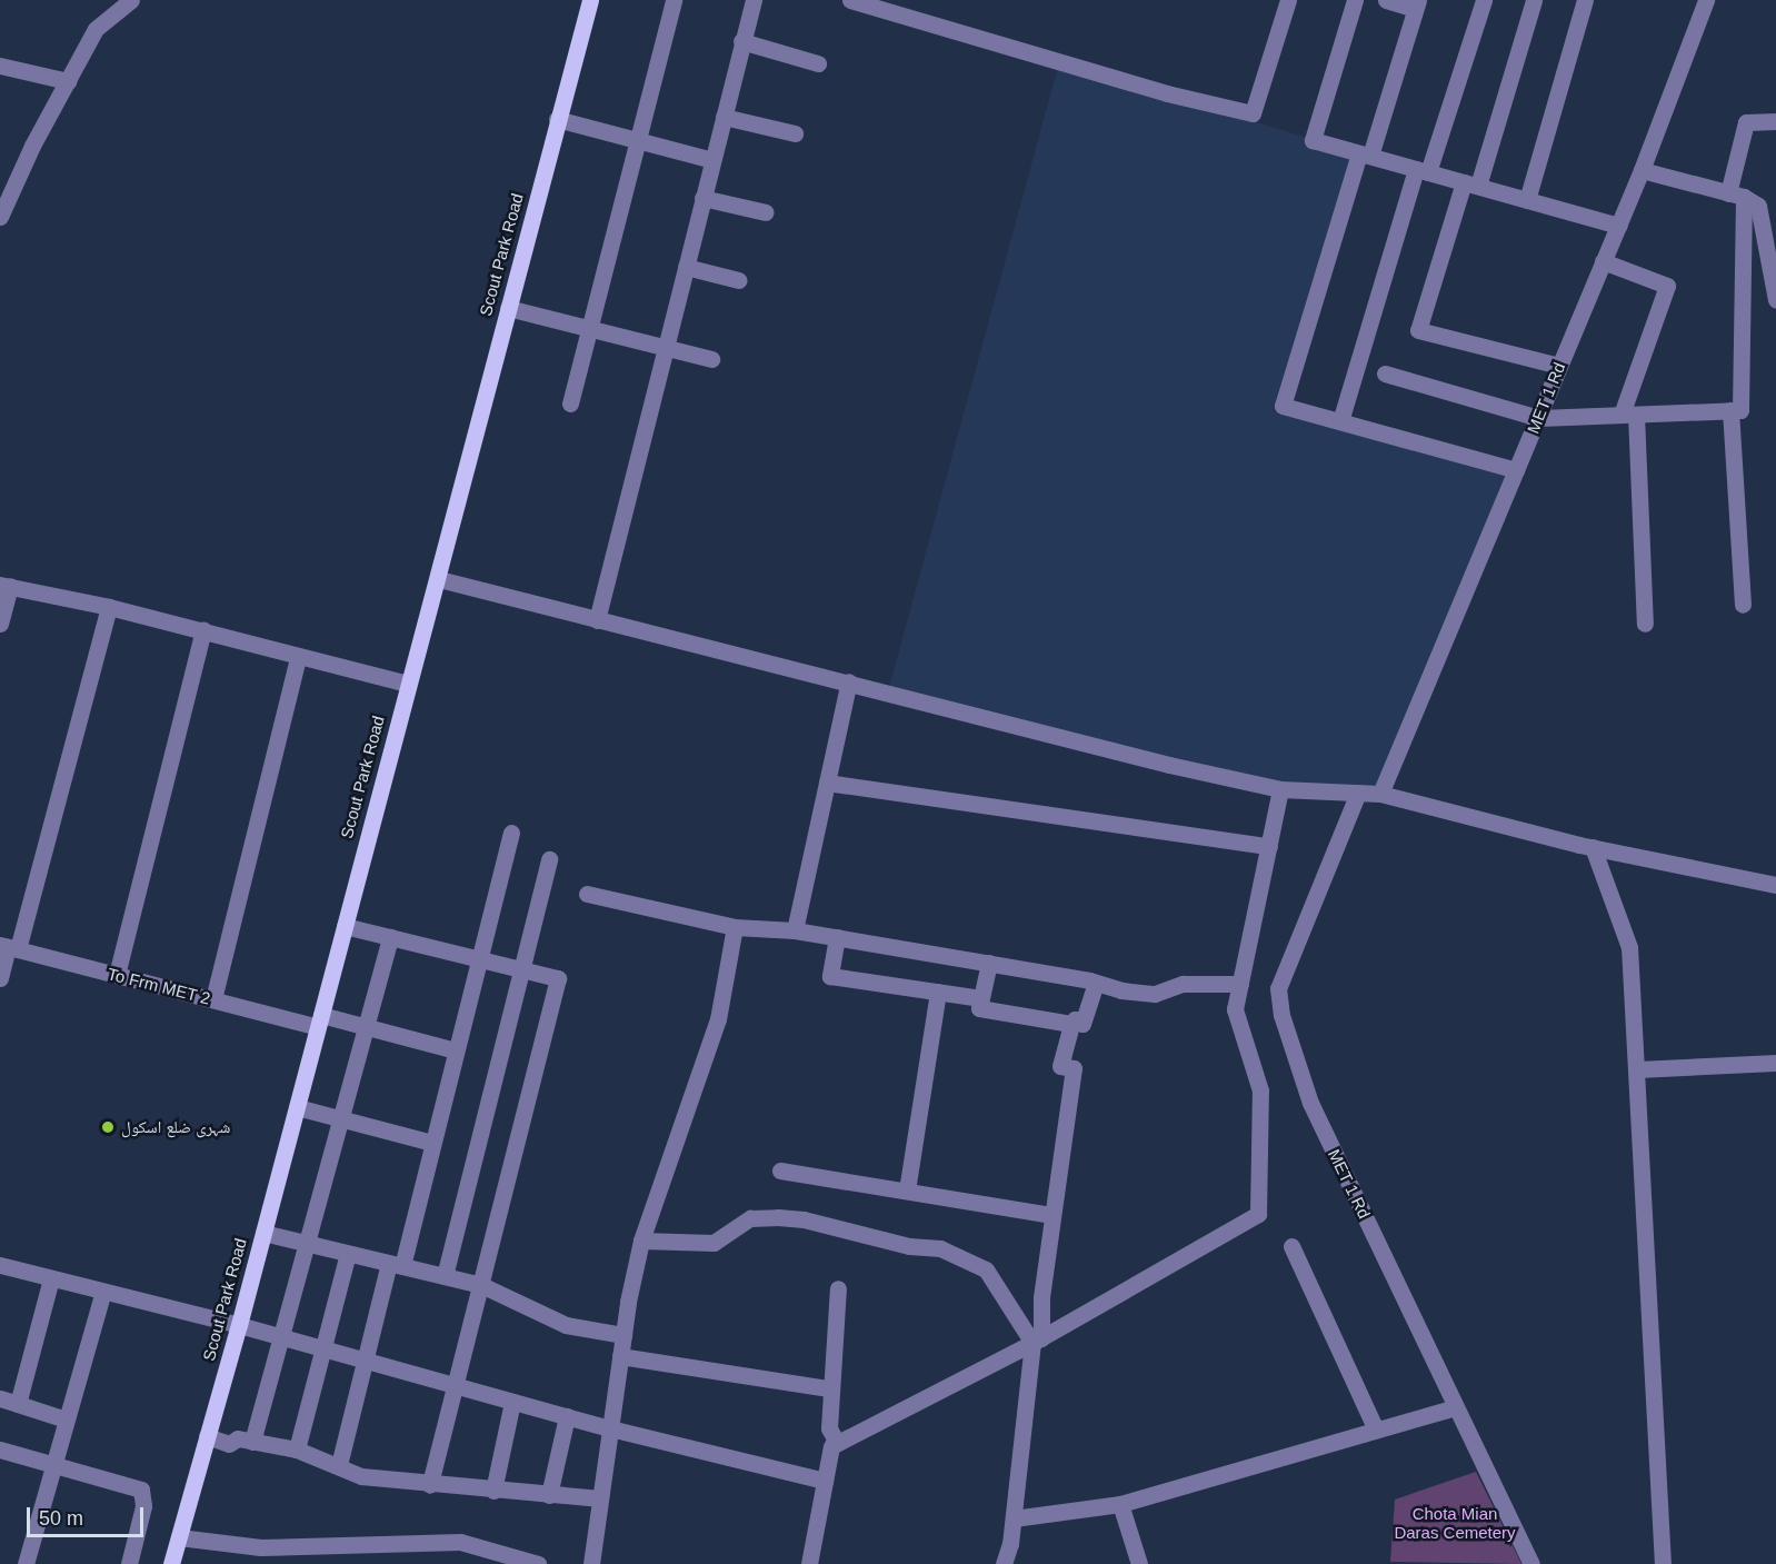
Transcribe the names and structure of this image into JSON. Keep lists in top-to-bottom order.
{
  "streets": {
    "main road": ["Scout Park Road"],
    "street": ["MET 1 Rd", "To Frm MET 2"]
  },
  "crossings": [
    ["Scout Park Road", "To Frm MET 2"]
  ],
  "parks": ["Chota Mian Daras Cemetery"],
  "places": ["شہری ضلع اسکول"],
  "scale_bar": "50 m"
}
